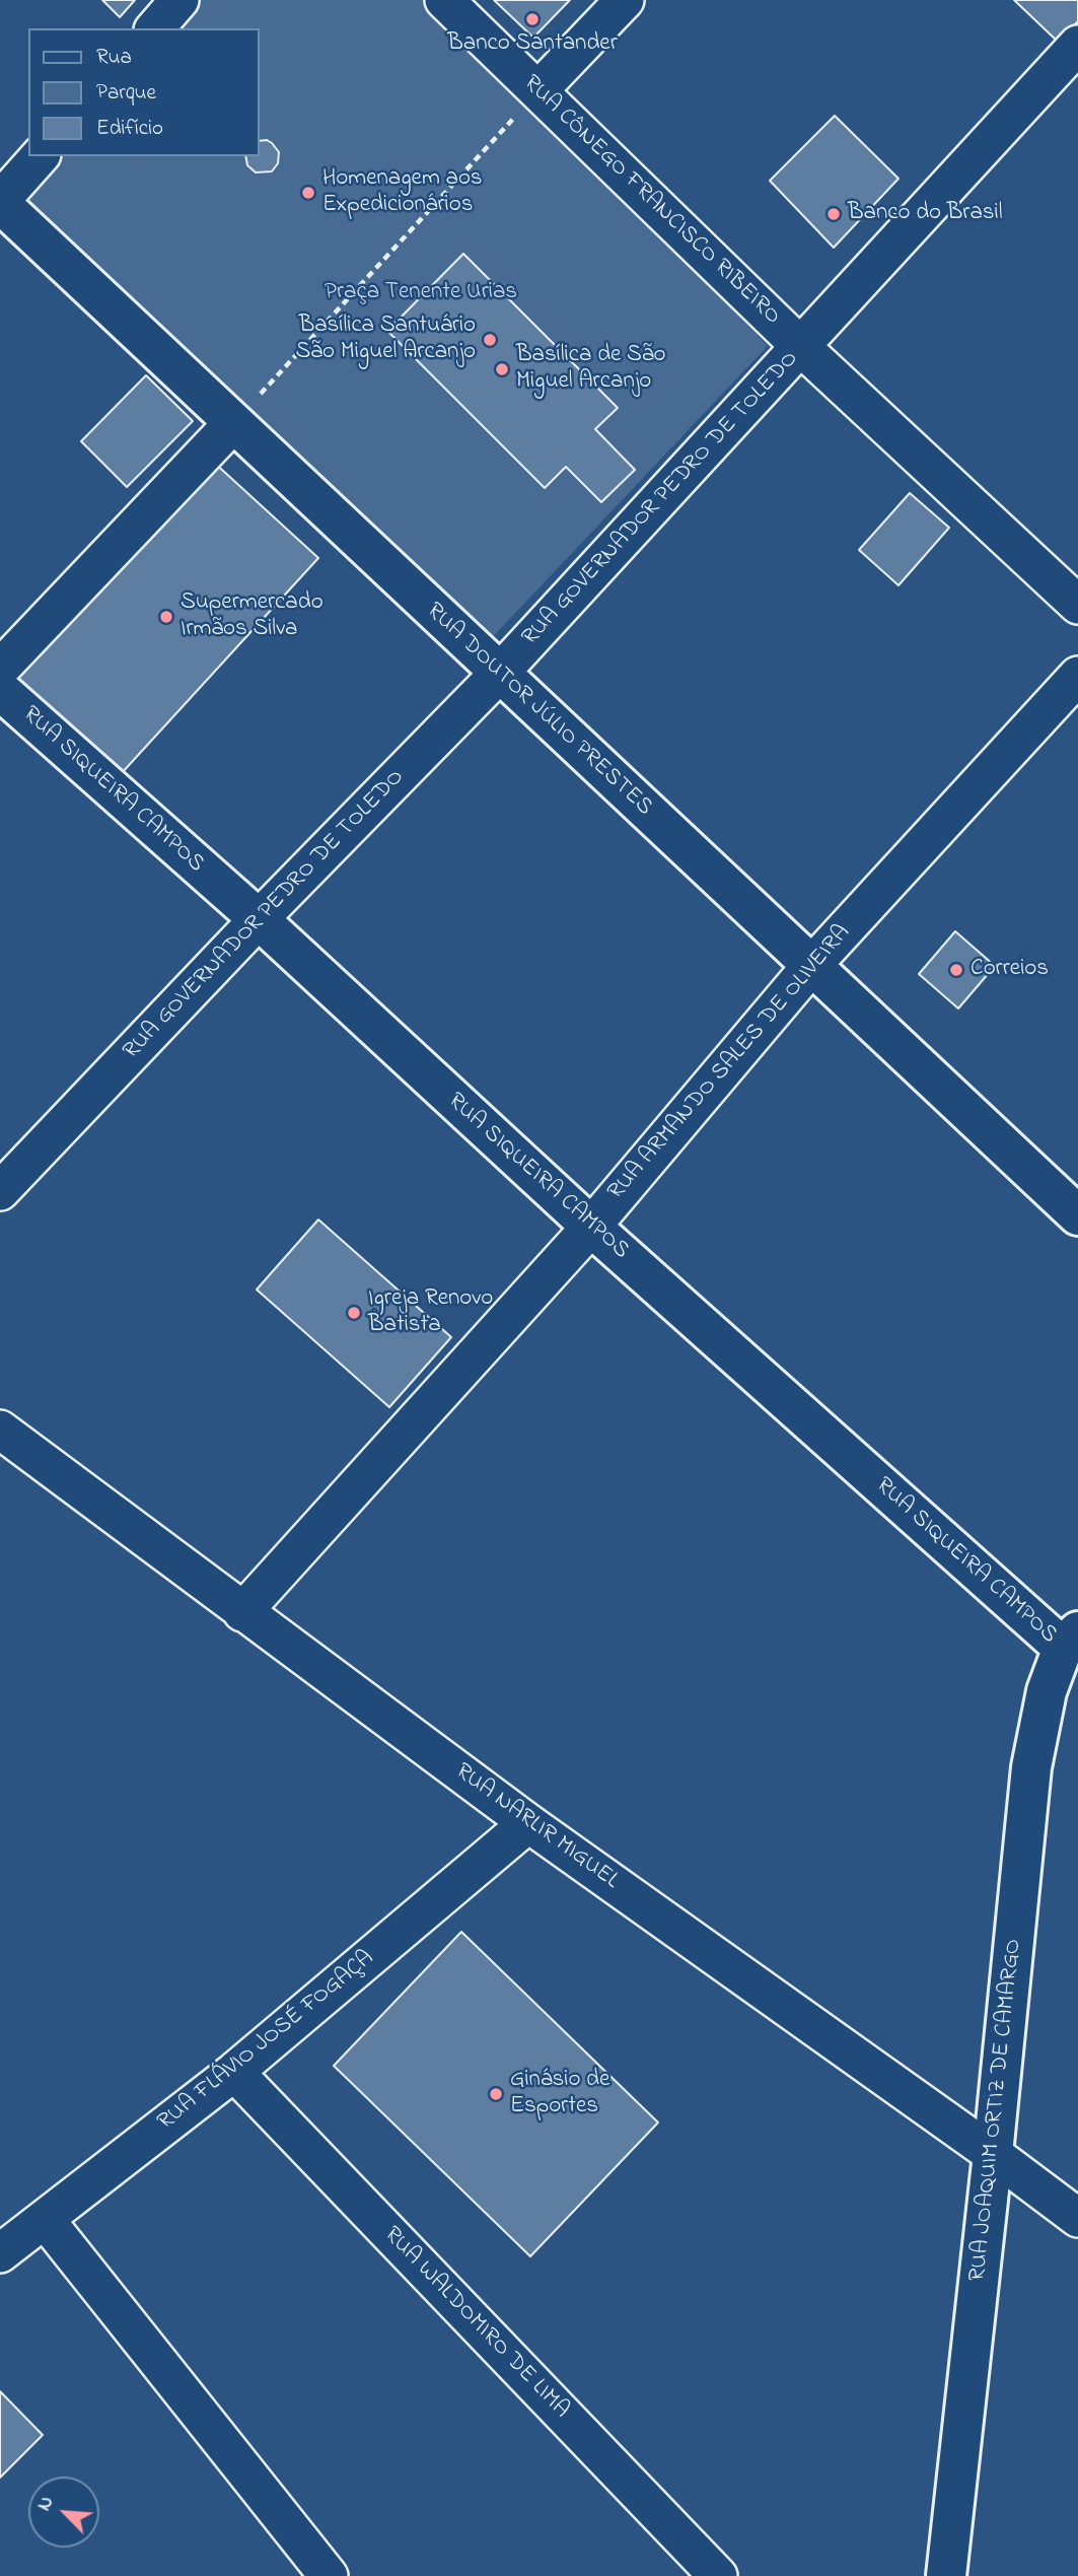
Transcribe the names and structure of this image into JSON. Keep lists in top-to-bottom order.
{
  "streets": {
    "main road": ["RUA DOUTOR JÚLIO PRESTES", "RUA SIQUEIRA CAMPOS", "RUA JOAQUIM ORTIZ DE CAMARGO"],
    "street": [
      "RUA CÔNEGO FRANCISCO RIBEIRO",
      "RUA GOVERNADOR PEDRO DE TOLEDO",
      "RUA ARMANDO SALES DE OLIVEIRA",
      "RUA NARLIR MIGUEL",
      "RUA FLÁVIO JOSÉ FOGAÇA",
      "RUA WALDOMIRO DE LIMA"
    ]
  },
  "crossings": [
    ["RUA CÔNEGO FRANCISCO RIBEIRO", "RUA GOVERNADOR PEDRO DE TOLEDO"],
    ["RUA GOVERNADOR PEDRO DE TOLEDO", "RUA DOUTOR JÚLIO PRESTES"],
    ["RUA GOVERNADOR PEDRO DE TOLEDO", "RUA SIQUEIRA CAMPOS"],
    ["RUA DOUTOR JÚLIO PRESTES", "RUA ARMANDO SALES DE OLIVEIRA"],
    ["RUA SIQUEIRA CAMPOS", "RUA ARMANDO SALES DE OLIVEIRA"],
    ["RUA SIQUEIRA CAMPOS", "RUA JOAQUIM ORTIZ DE CAMARGO"],
    ["RUA ARMANDO SALES DE OLIVEIRA", "RUA NARLIR MIGUEL"],
    ["RUA NARLIR MIGUEL", "RUA FLÁVIO JOSÉ FOGAÇA"],
    ["RUA NARLIR MIGUEL", "RUA JOAQUIM ORTIZ DE CAMARGO"],
    ["RUA FLÁVIO JOSÉ FOGAÇA", "RUA WALDOMIRO DE LIMA"]
  ],
  "parks": ["Praça Tenente Urias"],
  "places": [
    "Banco Santander",
    "Homenagem aos Expedicionários",
    "Banco do Brasil",
    "Basílica Santuário São Miguel Arcanjo",
    "Basílica de São Miguel Arcanjo",
    "Supermercado Irmãos Silva",
    "Correios",
    "Igreja Renovo Batista",
    "Ginásio de Esportes"
  ],
  "legend": ["Rua", "Parque", "Edifício"],
  "north": "top left"
}
